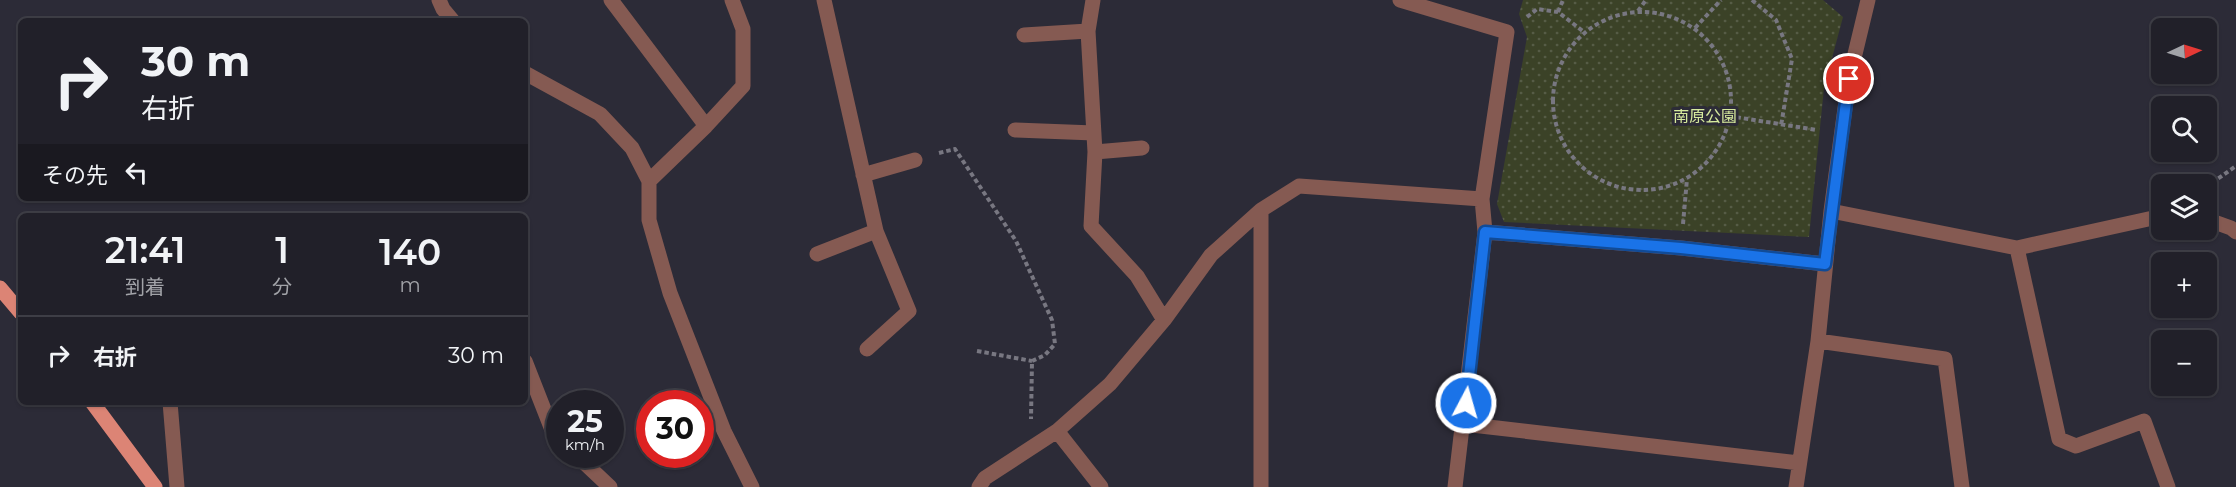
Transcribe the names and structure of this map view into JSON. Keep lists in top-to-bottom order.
{
  "parks": ["南原公園"],
  "north": "right",
  "page": {
    "map_buttons": ["+", "−"],
    "turn": ["30 m", "右折"],
    "then": "その先",
    "eta": [
      "21:41",
      "到着",
      "1",
      "分",
      "140",
      "m"
    ],
    "list": [
      {
        "name": "右折",
        "value": "30 m"
      }
    ],
    "speed": "25 km/h",
    "limit": "30"
  }
}
